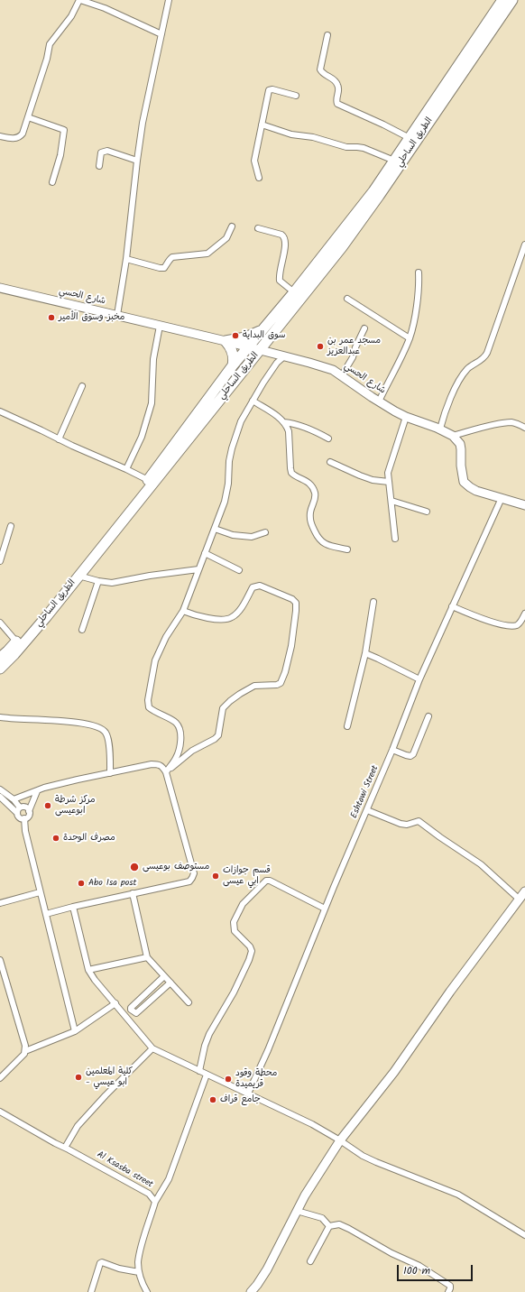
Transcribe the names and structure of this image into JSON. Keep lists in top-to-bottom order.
{
  "streets": {
    "highway": ["الطريق الساحلي"],
    "street": ["شارع الحسي", "Eshtawi Street", "Al Ksasba street"]
  },
  "crossings": [
    ["الطريق الساحلي", "شارع الحسي"]
  ],
  "places": [
    "مخبز وسوق الأمير",
    "سوق البداية",
    "مسجد عمر بن عبدالعزيز",
    "مركز شرطة ابوعيسى",
    "مصرف الوحدة",
    "مستوصف بوعيسى",
    "قسم جوازات ابي عيسى",
    "Abo Isa post",
    "كلية المعلمين - ابو عيسي",
    "محطة وقود قريميدة",
    "جامع قراف"
  ],
  "scale_bar": "100 m"
}
